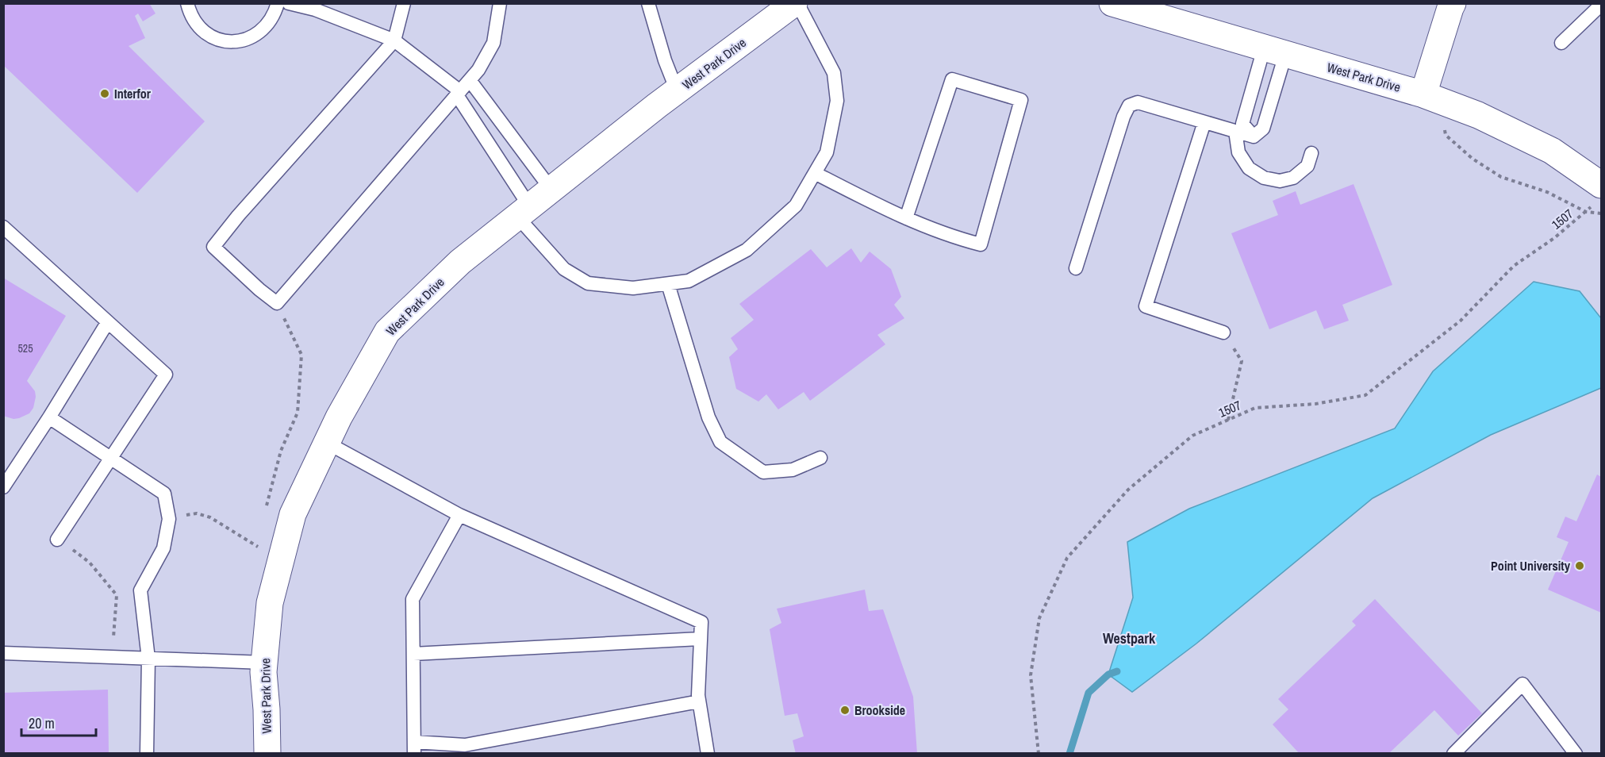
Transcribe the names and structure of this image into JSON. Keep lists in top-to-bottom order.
{
  "streets": {
    "street": ["West Park Drive"],
    "path": ["1507"]
  },
  "crossings": [
    ["West Park Drive", "1507"]
  ],
  "districts": ["Westpark"],
  "places": ["Interfor", "Point University", "Brookside"],
  "house_numbers": ["525"],
  "scale_bar": "20 m"
}
